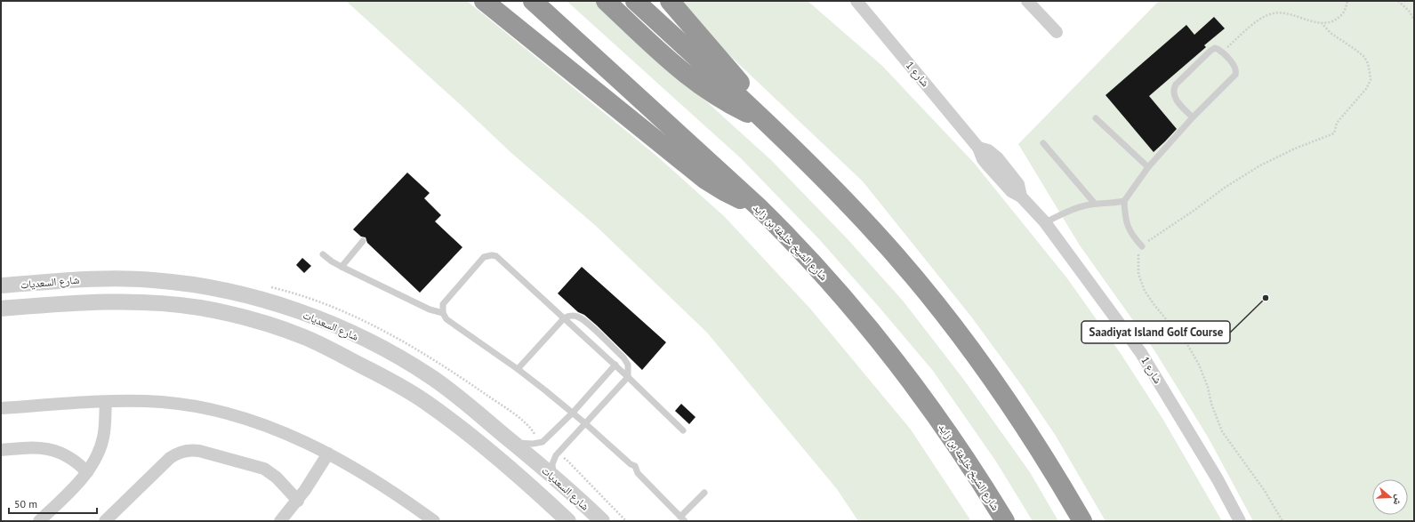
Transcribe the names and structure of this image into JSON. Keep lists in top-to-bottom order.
{
  "streets": {
    "highway": ["شارع الشيخ خليفة بن زايد"],
    "street": ["شارع 1", "شارع السعديات"]
  },
  "places": ["Saadiyat Island Golf Course"],
  "scale_bar": "50 m",
  "north": "right"
}
